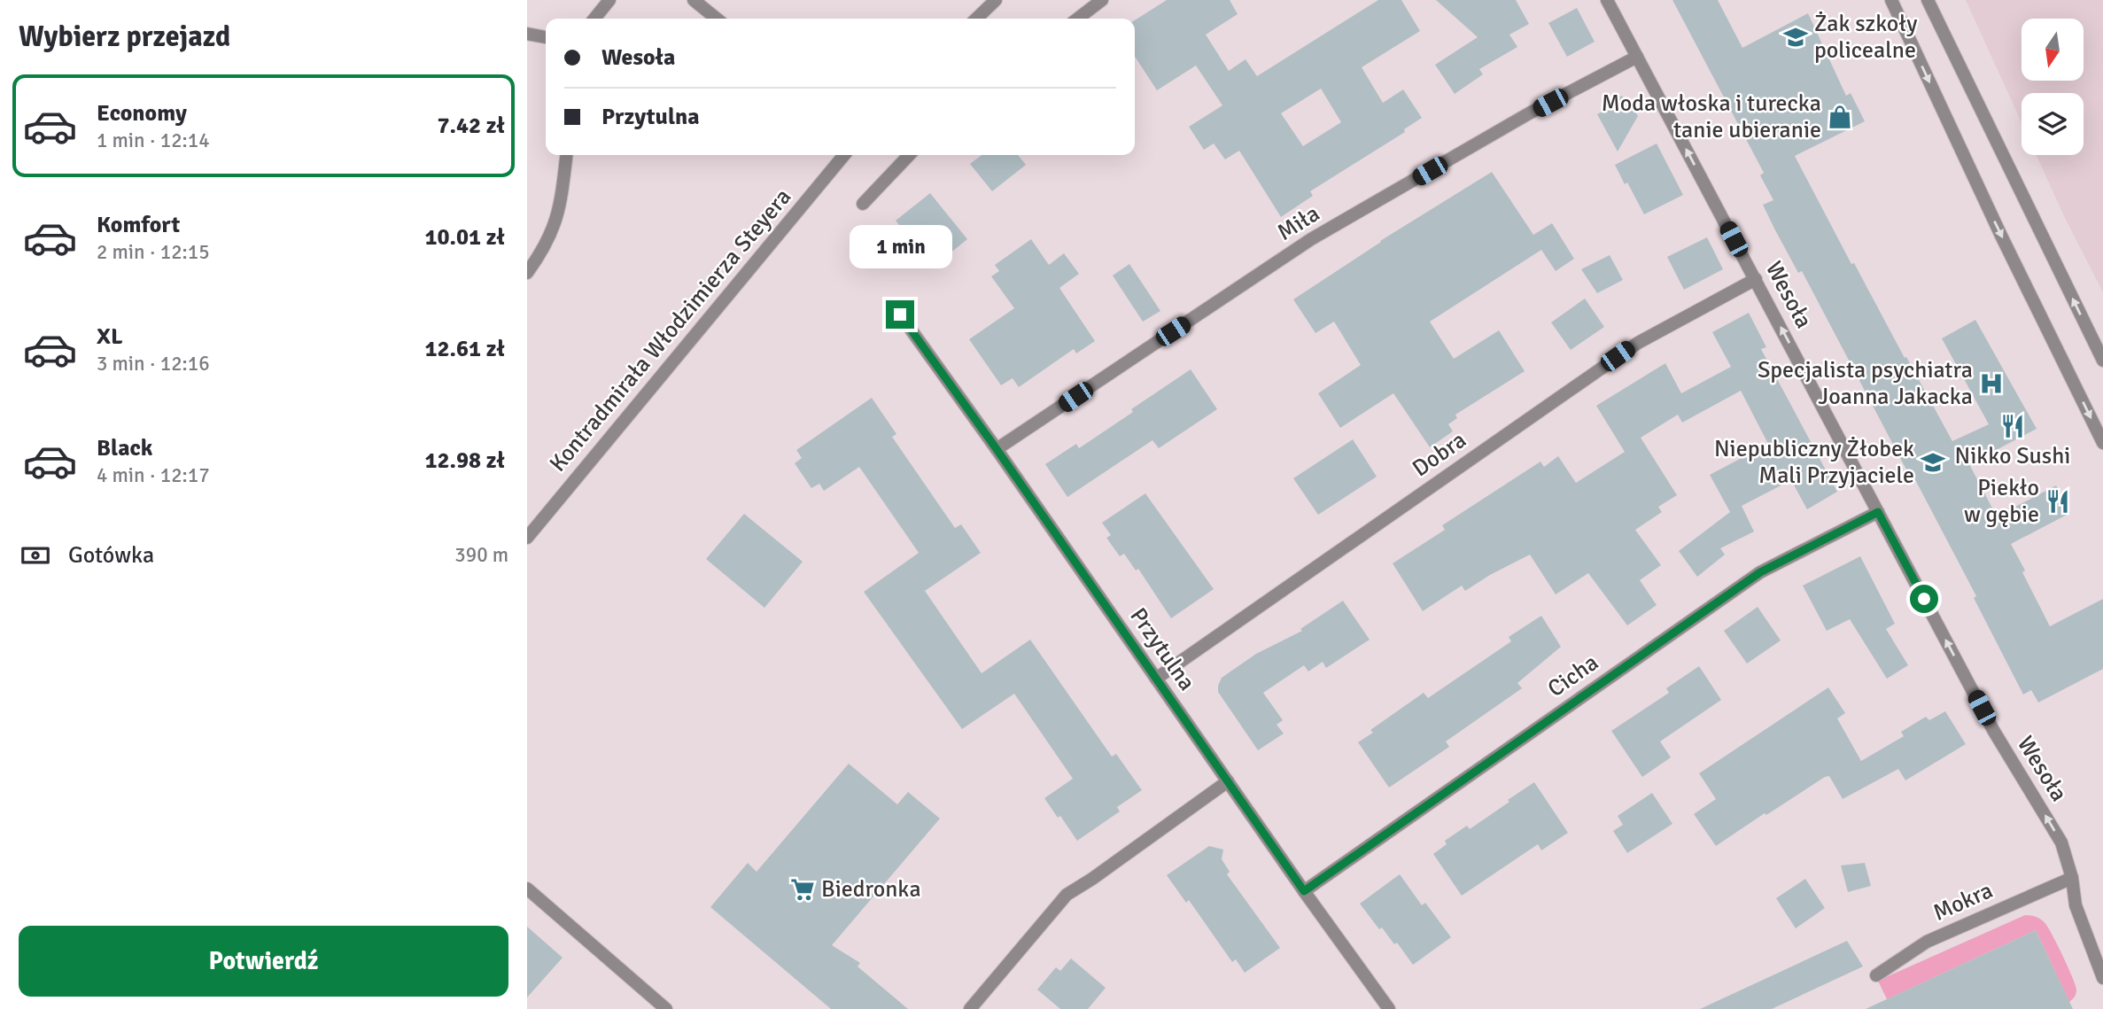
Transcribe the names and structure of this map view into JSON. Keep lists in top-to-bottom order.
{
  "streets": {
    "street": [
      "Miła",
      "Wesoła",
      "Kontradmirała Włodzimierza Steyera",
      "Dobra",
      "Przytulna",
      "Cicha",
      "Mokra"
    ]
  },
  "crossings": [
    ["Miła", "Wesoła"],
    ["Miła", "Przytulna"],
    ["Wesoła", "Dobra"],
    ["Wesoła", "Cicha"],
    ["Wesoła", "Mokra"],
    ["Dobra", "Przytulna"],
    ["Przytulna", "Cicha"]
  ],
  "one_way": ["Wesoła"],
  "places": {
    "school or university": ["Żak szkoły policealne", "Niepubliczny Żłobek Mali Przyjaciele"],
    "shop": ["Moda włoska i turecka tanie ubieranie"],
    "hospital": ["Specjalista psychiatra Joanna Jakacka"],
    "restaurant": ["Nikko Sushi", "Piekło w gębie"],
    "supermarket": ["Biedronka"]
  },
  "north": "bottom",
  "page": {
    "heading": "Wybierz przejazd",
    "banner": ["Wesoła", "Przytulna"],
    "list": [
      {
        "name": "Economy",
        "note": "1 min · 12:14",
        "value": "7.42 zł"
      },
      {
        "name": "Komfort",
        "note": "2 min · 12:15",
        "value": "10.01 zł"
      },
      {
        "name": "XL",
        "note": "3 min · 12:16",
        "value": "12.61 zł"
      },
      {
        "name": "Black",
        "note": "4 min · 12:17",
        "value": "12.98 zł"
      }
    ],
    "bubble": "1 min",
    "pay": ["Gotówka", "390 m"],
    "buttons": "Potwierdź"
  }
}
